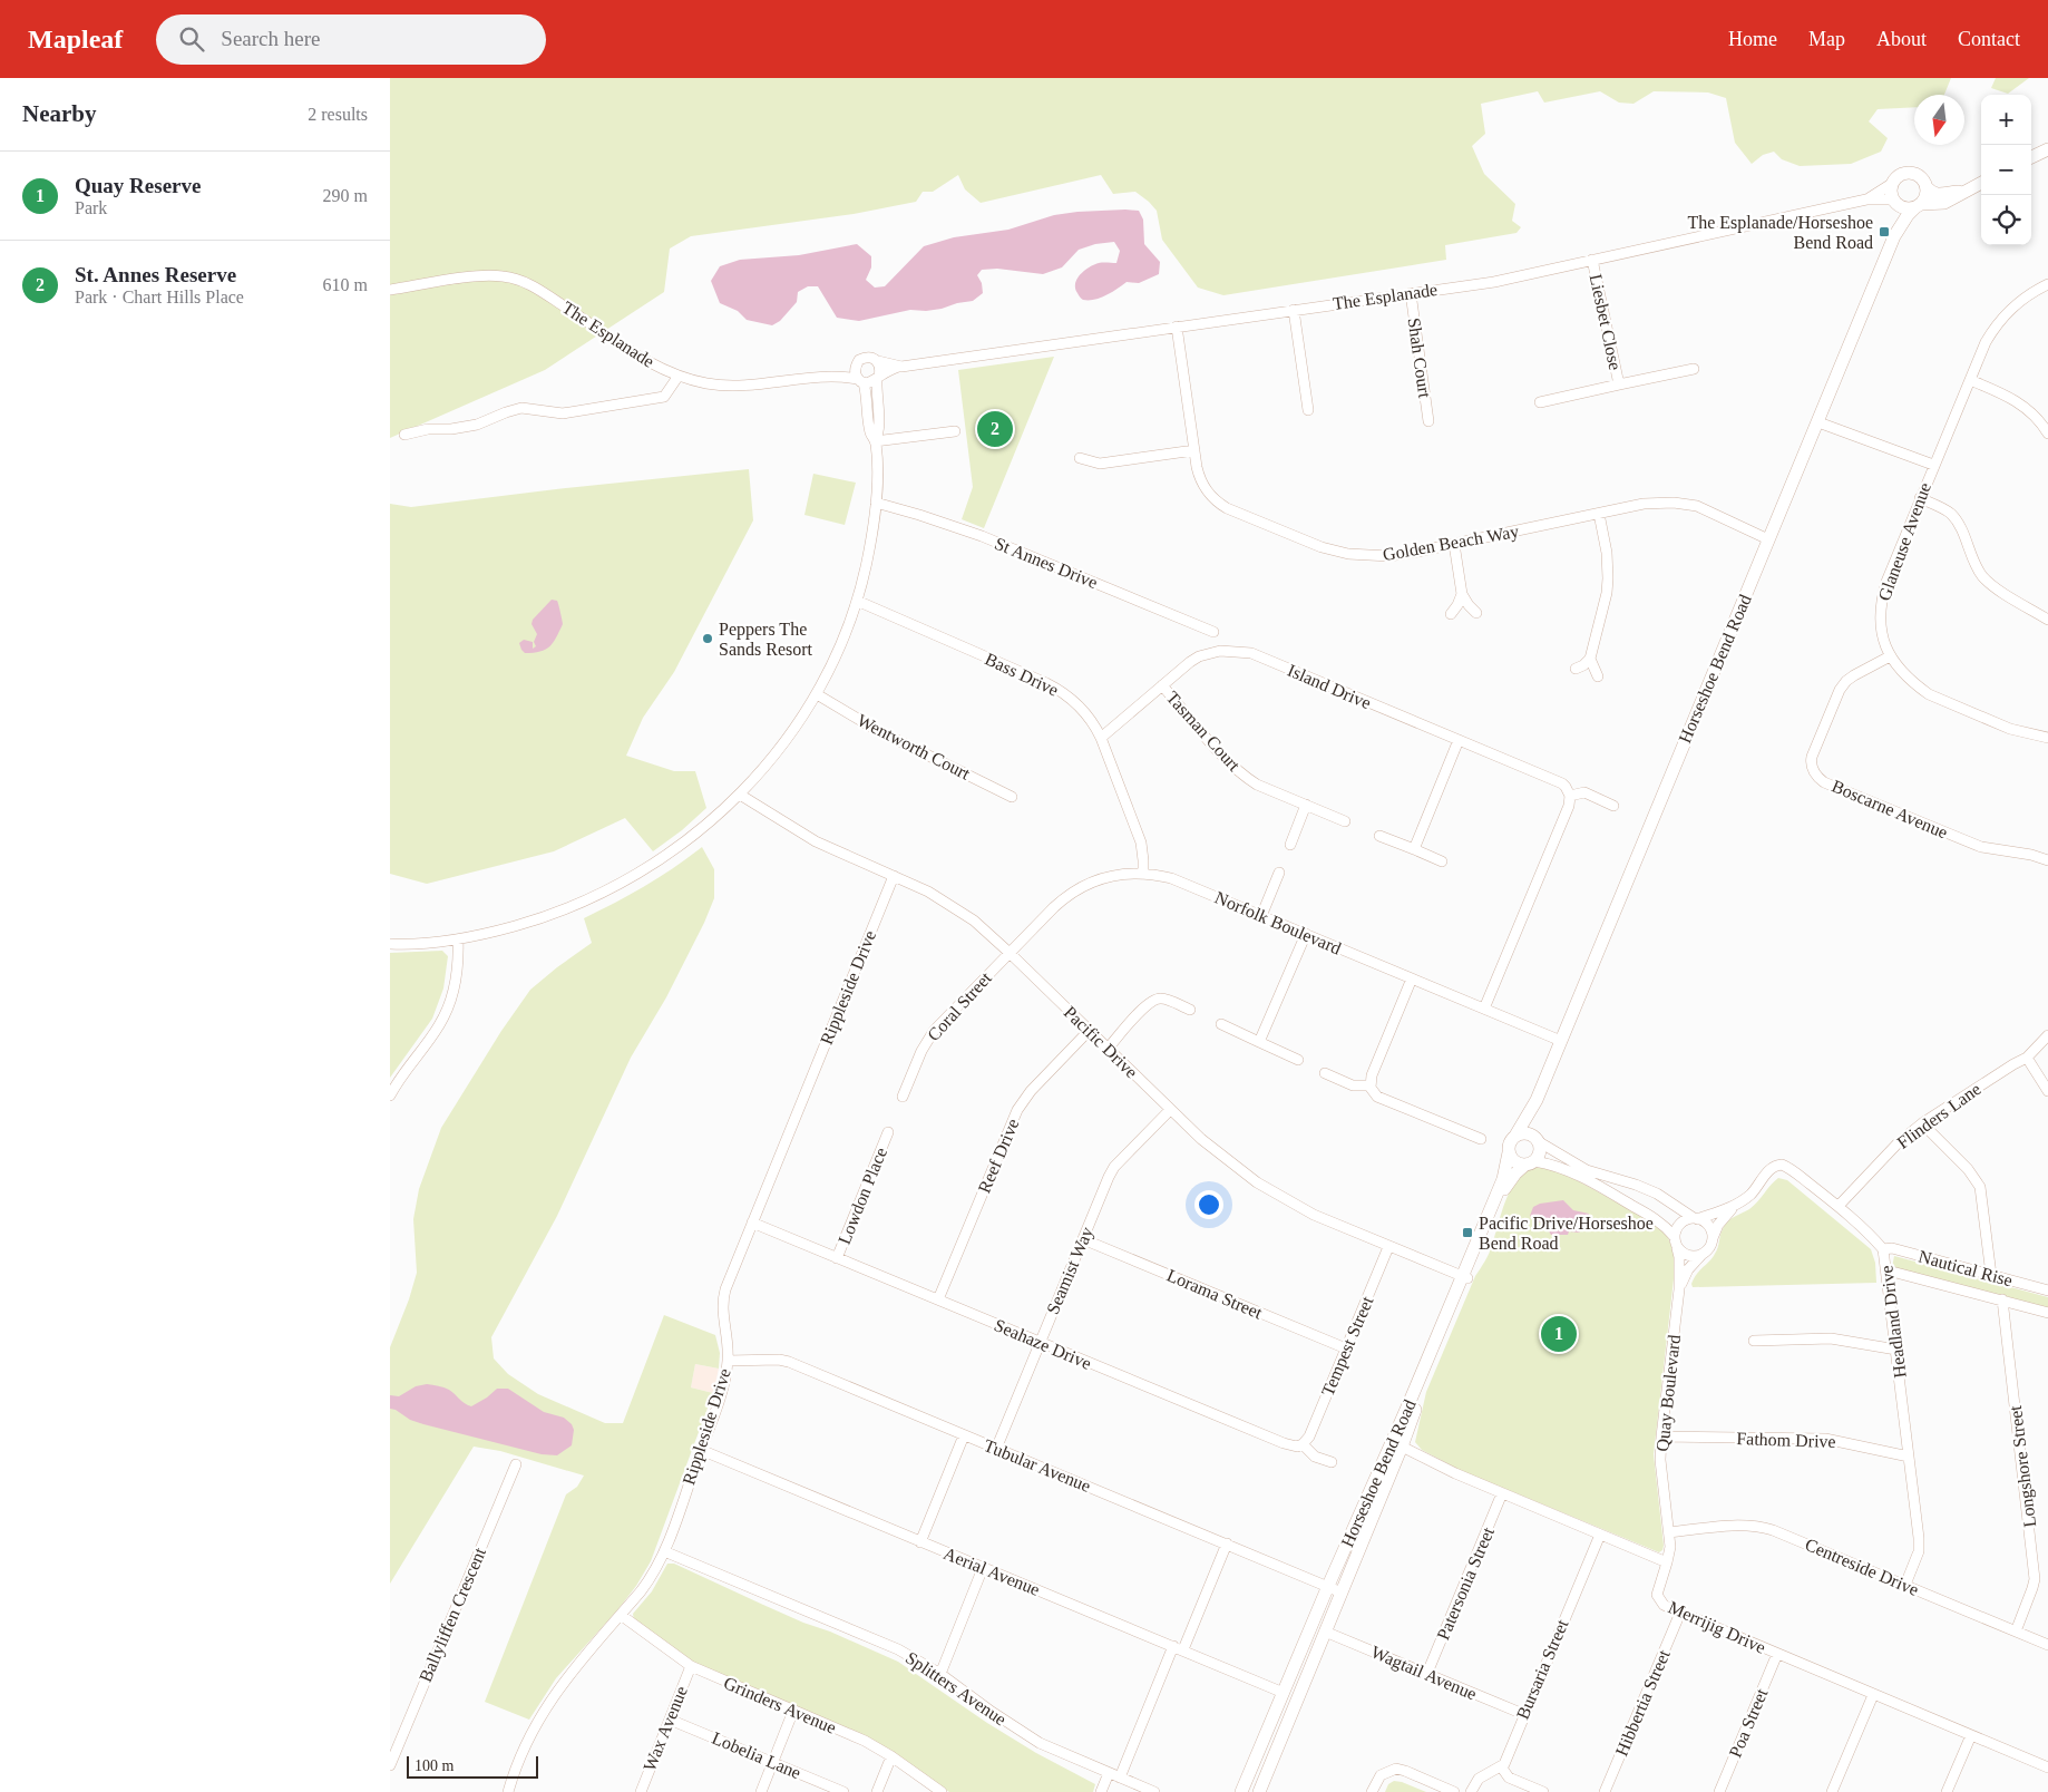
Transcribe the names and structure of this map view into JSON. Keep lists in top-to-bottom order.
{
  "streets": {
    "street": [
      "The Esplanade",
      "Liesbet Close",
      "Shah Court",
      "Glaneuse Avenue",
      "Golden Beach Way",
      "St Annes Drive",
      "Horseshoe Bend Road",
      "Bass Drive",
      "Island Drive",
      "Tasman Court",
      "Wentworth Court",
      "Boscarne Avenue",
      "Norfolk Boulevard",
      "Rippleside Drive",
      "Coral Street",
      "Pacific Drive",
      "Flinders Lane",
      "Reef Drive",
      "Lowdon Place",
      "Nautical Rise",
      "Seamist Way",
      "Lorama Street",
      "Headland Drive",
      "Seahaze Drive",
      "Tempest Street",
      "Quay Boulevard",
      "Fathom Drive",
      "Tubular Avenue",
      "Longshore Street",
      "Centreside Drive",
      "Aerial Avenue",
      "Patersonia Street",
      "Ballyliffen Crescent",
      "Merrijig Drive",
      "Bursaria Street",
      "Wagtail Avenue",
      "Splitters Avenue",
      "Hibbertia Street",
      "Grinders Avenue",
      "Poa Street",
      "Wax Avenue",
      "Lobelia Lane"
    ]
  },
  "crossings": [
    ["The Esplanade", "Liesbet Close"],
    ["The Esplanade", "Shah Court"],
    ["The Esplanade", "Golden Beach Way"],
    ["The Esplanade", "Horseshoe Bend Road"],
    ["Glaneuse Avenue", "Boscarne Avenue"],
    ["Golden Beach Way", "Horseshoe Bend Road"],
    ["Horseshoe Bend Road", "Norfolk Boulevard"],
    ["Horseshoe Bend Road", "Pacific Drive"],
    ["Horseshoe Bend Road", "Tubular Avenue"],
    ["Horseshoe Bend Road", "Aerial Avenue"],
    ["Horseshoe Bend Road", "Wagtail Avenue"],
    ["Bass Drive", "Island Drive"],
    ["Bass Drive", "Norfolk Boulevard"],
    ["Island Drive", "Tasman Court"],
    ["Norfolk Boulevard", "Coral Street"],
    ["Norfolk Boulevard", "Pacific Drive"],
    ["Rippleside Drive", "Pacific Drive"],
    ["Rippleside Drive", "Seahaze Drive"],
    ["Rippleside Drive", "Tubular Avenue"],
    ["Rippleside Drive", "Aerial Avenue"],
    ["Rippleside Drive", "Splitters Avenue"],
    ["Rippleside Drive", "Grinders Avenue"],
    ["Coral Street", "Pacific Drive"],
    ["Pacific Drive", "Reef Drive"],
    ["Pacific Drive", "Seamist Way"],
    ["Pacific Drive", "Tempest Street"],
    ["Flinders Lane", "Headland Drive"],
    ["Reef Drive", "Seahaze Drive"],
    ["Lowdon Place", "Seahaze Drive"],
    ["Nautical Rise", "Headland Drive"],
    ["Nautical Rise", "Longshore Street"],
    ["Seamist Way", "Lorama Street"],
    ["Seamist Way", "Seahaze Drive"],
    ["Seamist Way", "Tubular Avenue"],
    ["Lorama Street", "Tempest Street"],
    ["Headland Drive", "Quay Boulevard"],
    ["Headland Drive", "Fathom Drive"],
    ["Headland Drive", "Centreside Drive"],
    ["Seahaze Drive", "Tempest Street"],
    ["Quay Boulevard", "Fathom Drive"],
    ["Quay Boulevard", "Centreside Drive"],
    ["Quay Boulevard", "Merrijig Drive"],
    ["Longshore Street", "Centreside Drive"],
    ["Patersonia Street", "Wagtail Avenue"],
    ["Merrijig Drive", "Hibbertia Street"],
    ["Merrijig Drive", "Poa Street"],
    ["Bursaria Street", "Wagtail Avenue"],
    ["Grinders Avenue", "Wax Avenue"],
    ["Wax Avenue", "Lobelia Lane"]
  ],
  "places": {
    "transit": ["The Esplanade/Horseshoe Bend Road", "Pacific Drive/Horseshoe Bend Road"],
    "other": ["Peppers The Sands Resort"]
  },
  "scale_bar": "100 m",
  "north": "bottom",
  "page": {
    "header": "Mapleaf",
    "search": "Search here",
    "nav": [
      "Home",
      "Map",
      "About",
      "Contact"
    ],
    "heading": ["Nearby", "2 results"],
    "map_buttons": ["+", "−"],
    "list": [
      {
        "mark": "1",
        "name": "Quay Reserve",
        "note": "Park",
        "value": "290 m"
      },
      {
        "mark": "2",
        "name": "St. Annes Reserve",
        "note": "Park · Chart Hills Place",
        "value": "610 m"
      }
    ],
    "pins": ["2", "1"],
    "scale": "100 m"
  }
}
